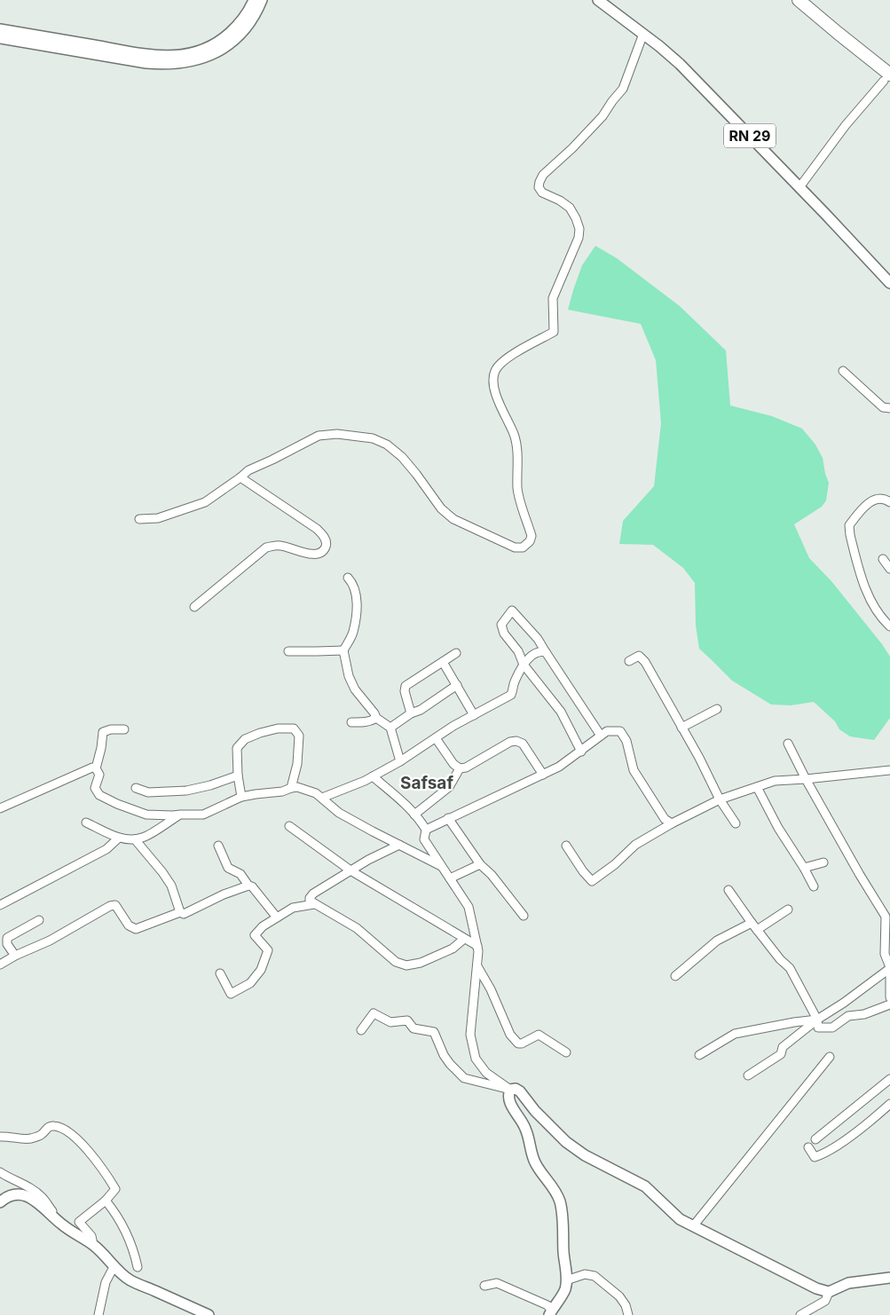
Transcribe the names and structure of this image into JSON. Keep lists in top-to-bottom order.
{
  "streets": {
    "main road": ["RN 29"]
  },
  "districts": ["Safsaf"]
}
